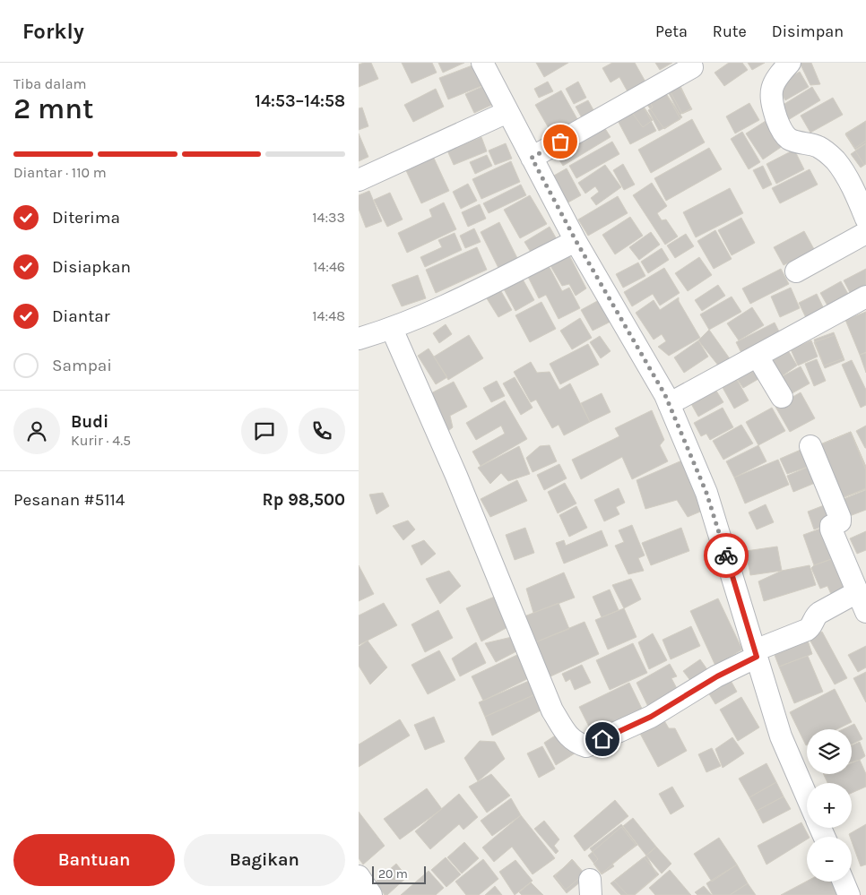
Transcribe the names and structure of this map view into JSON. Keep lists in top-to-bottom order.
{
  "scale_bar": "20 m",
  "page": {
    "header": "Forkly",
    "nav": ["Peta", "Rute", "Disimpan"],
    "heading": ["2 mnt", "Tiba dalam", "14:53–14:58"],
    "panel": [
      "Budi",
      "Kurir · 4.5",
      "Pesanan #5114",
      "Rp 98,500"
    ],
    "bar": "Diantar · 110 m",
    "list": [
      ["Diterima", "14:33"],
      ["Disiapkan", "14:46"],
      ["Diantar", "14:48"],
      "Sampai"
    ],
    "map_buttons": ["+", "−"],
    "buttons": ["Bantuan", "Bagikan"],
    "scale": "20 m"
  }
}
